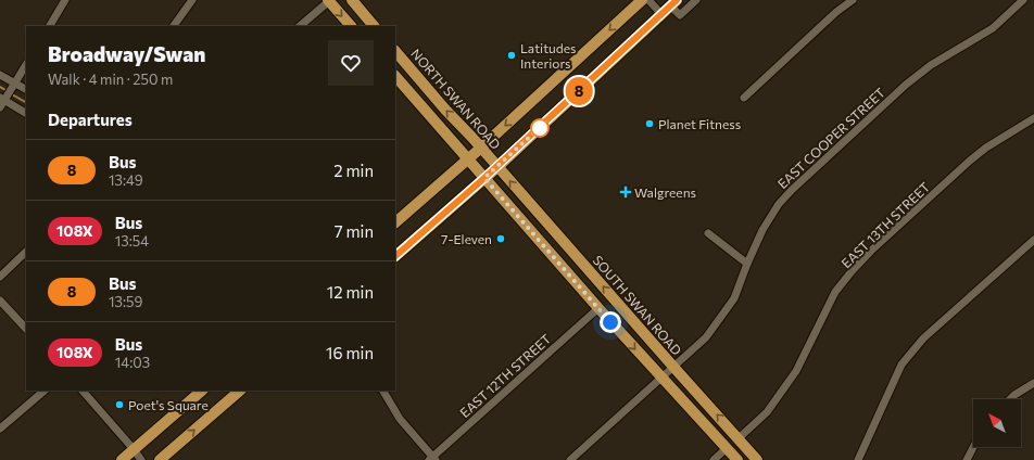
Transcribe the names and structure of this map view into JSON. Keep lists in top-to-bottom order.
{
  "streets": {
    "main road": ["NORTH SWAN ROAD", "SOUTH SWAN ROAD"],
    "street": ["EAST COOPER STREET", "EAST 13TH STREET", "EAST 12TH STREET"]
  },
  "crossings": [
    ["NORTH SWAN ROAD", "SOUTH SWAN ROAD"],
    ["EAST COOPER STREET", "SOUTH SWAN ROAD"],
    ["EAST 13TH STREET", "SOUTH SWAN ROAD"]
  ],
  "places": {
    "other": [
      "Latitudes Interiors",
      "Planet Fitness",
      "7-Eleven",
      "Poet's Square"
    ],
    "health": ["Walgreens"]
  },
  "lines": ["bus line 8"],
  "north": "top left",
  "page": {
    "on_map": "8",
    "heading": [
      ["Broadway/Swan", "Walk · 4 min · 250 m"],
      "Departures"
    ],
    "list": [
      {
        "mark": "8",
        "name": "Bus",
        "note": "13:49",
        "value": "2 min"
      },
      {
        "mark": "108X",
        "name": "Bus",
        "note": "13:54",
        "value": "7 min"
      },
      {
        "mark": "8",
        "name": "Bus",
        "note": "13:59",
        "value": "12 min"
      },
      {
        "mark": "108X",
        "name": "Bus",
        "note": "14:03",
        "value": "16 min"
      }
    ]
  }
}
